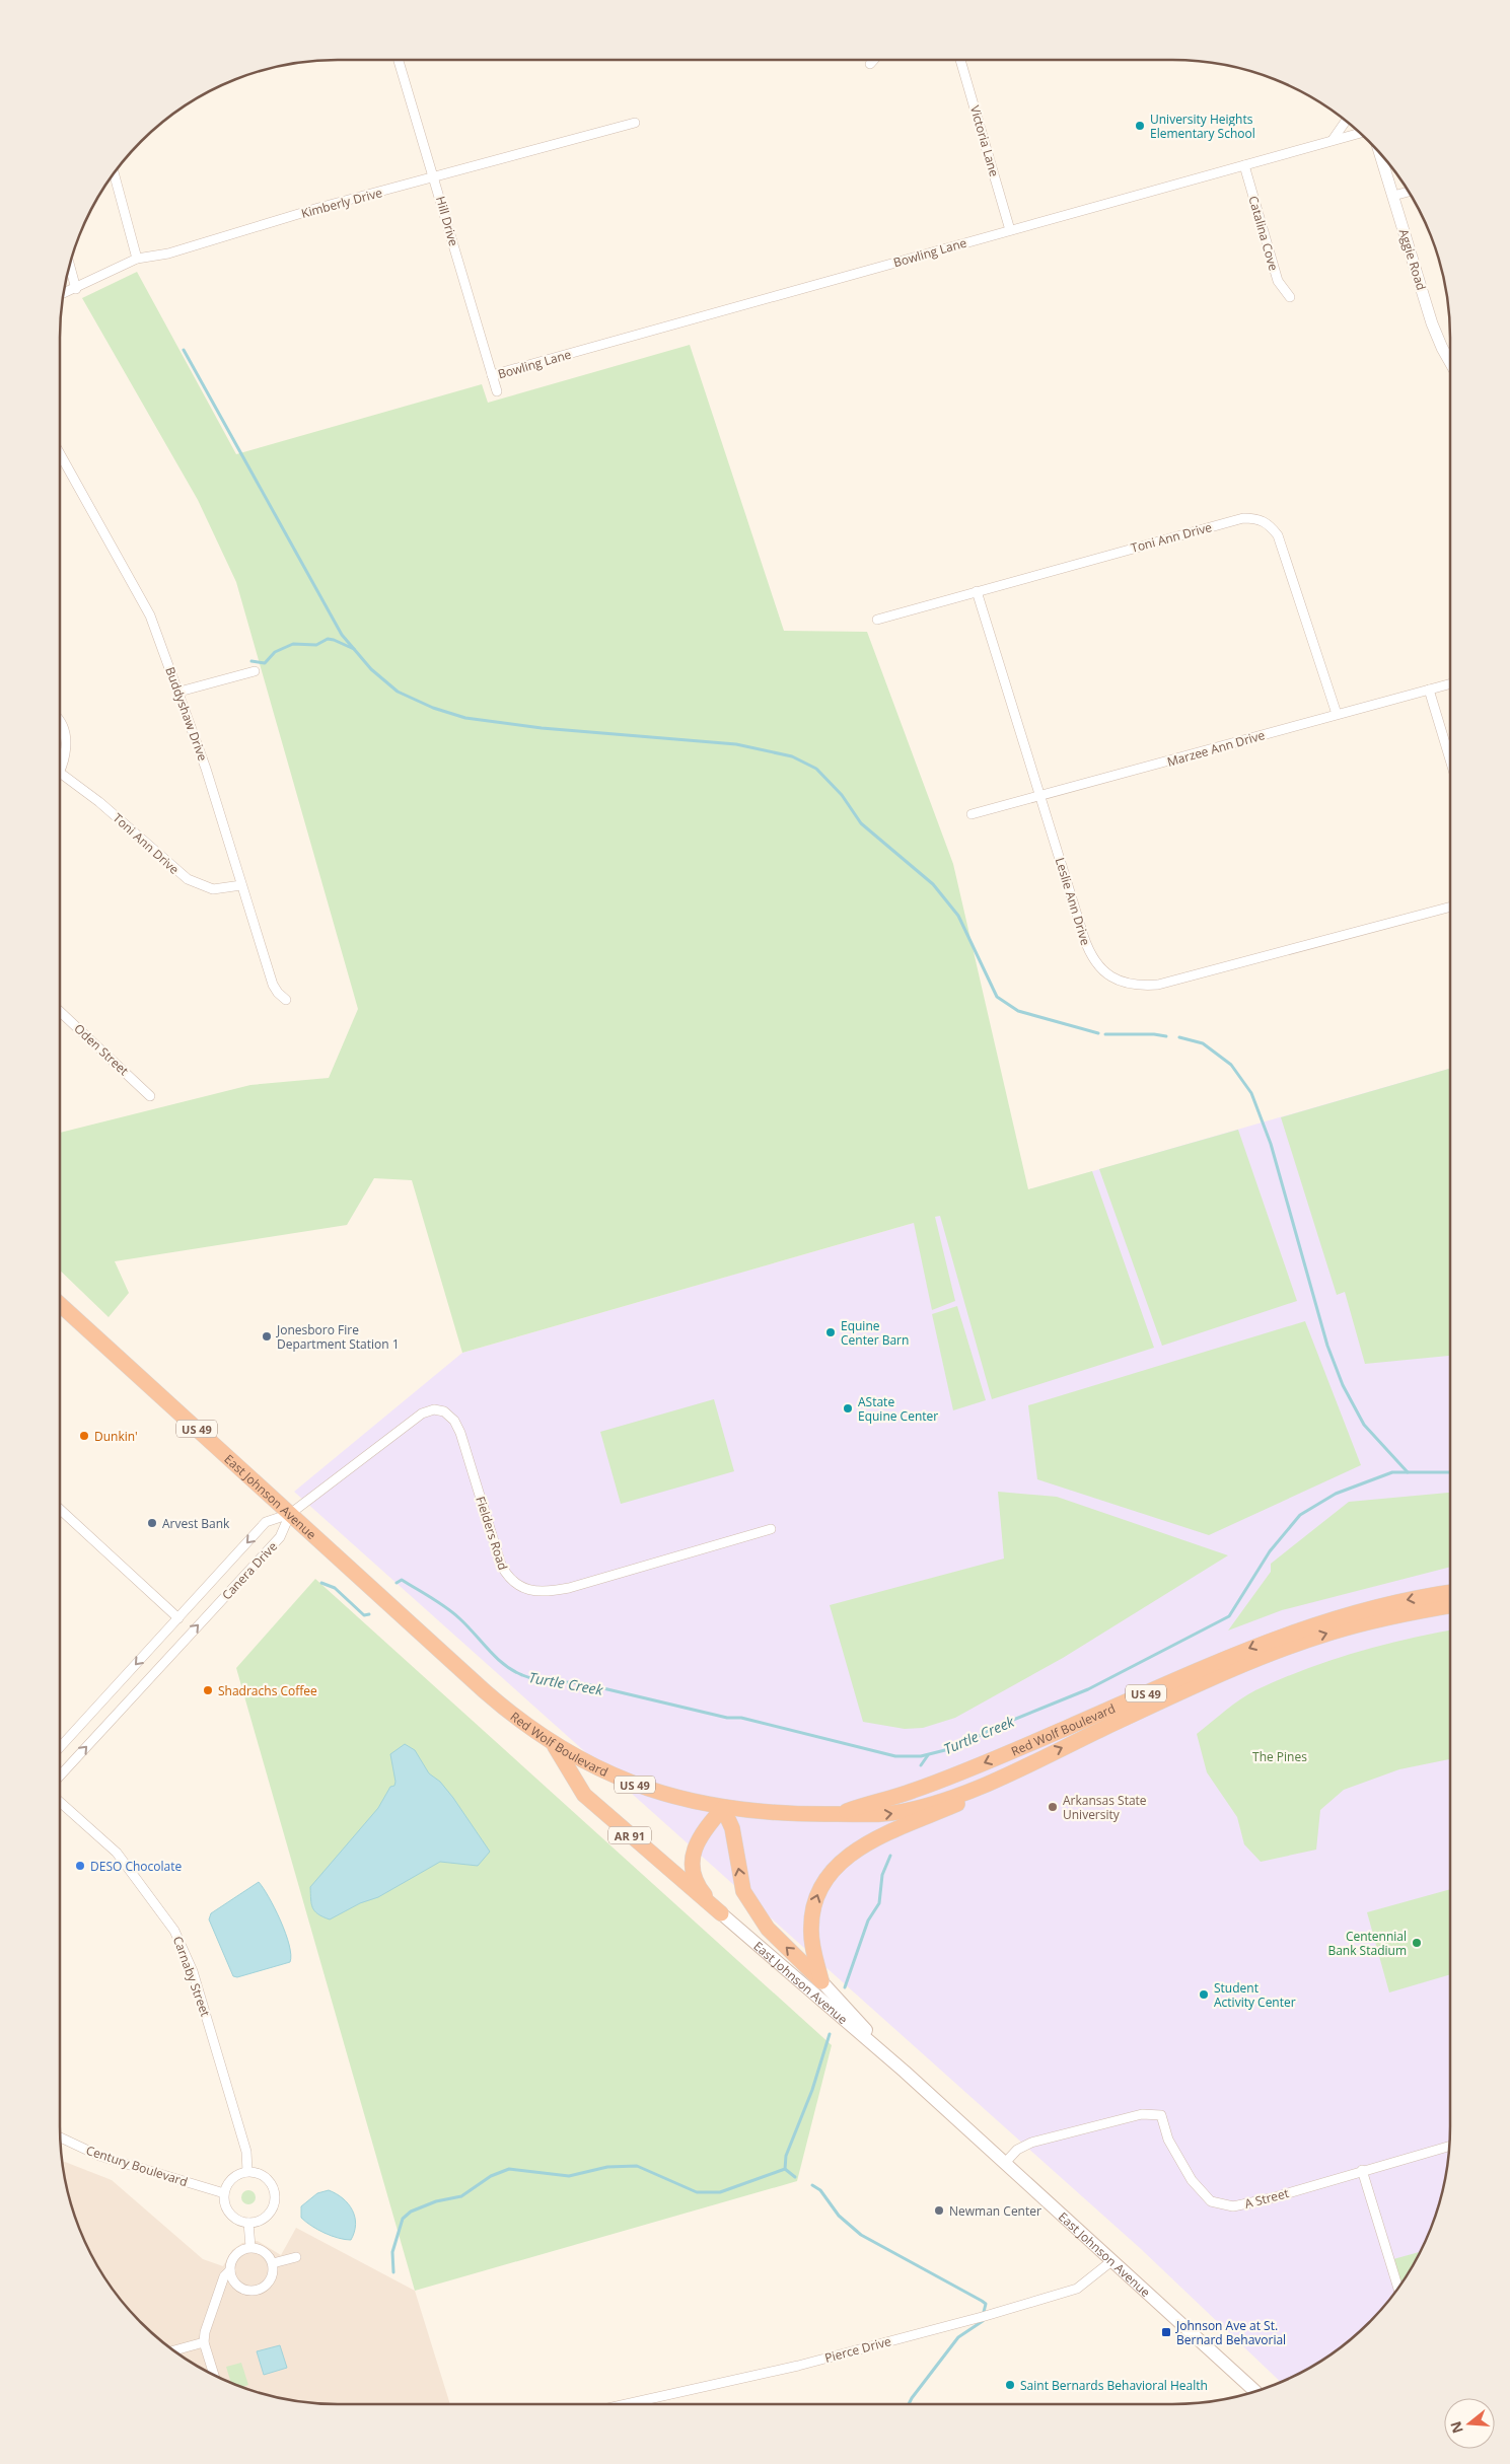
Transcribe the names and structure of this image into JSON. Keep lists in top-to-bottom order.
{
  "streets": {
    "highway": [
      "US 49",
      "East Johnson Avenue",
      "Red Wolf Boulevard",
      "AR 91"
    ],
    "street": [
      "Victoria Lane",
      "Kimberly Drive",
      "Hill Drive",
      "Catalina Cove",
      "Bowling Lane",
      "Aggie Road",
      "Toni Ann Drive",
      "Buddyshaw Drive",
      "Marzee Ann Drive",
      "Leslie Ann Drive",
      "Oden Street",
      "Fielders Road",
      "Canera Drive",
      "Carnaby Street",
      "Century Boulevard",
      "A Street",
      "Pierce Drive"
    ]
  },
  "crossings": [
    ["Victoria Lane", "Bowling Lane"],
    ["Kimberly Drive", "Hill Drive"],
    ["Hill Drive", "Bowling Lane"],
    ["Catalina Cove", "Bowling Lane"],
    ["Toni Ann Drive", "Buddyshaw Drive"],
    ["Toni Ann Drive", "Marzee Ann Drive"],
    ["Toni Ann Drive", "Leslie Ann Drive"],
    ["Marzee Ann Drive", "Leslie Ann Drive"],
    ["East Johnson Avenue", "Fielders Road"],
    ["East Johnson Avenue", "Canera Drive"],
    ["East Johnson Avenue", "Red Wolf Boulevard"],
    ["East Johnson Avenue", "AR 91"],
    ["East Johnson Avenue", "A Street"],
    ["East Johnson Avenue", "Pierce Drive"],
    ["Fielders Road", "Canera Drive"],
    ["Red Wolf Boulevard", "AR 91"],
    ["Carnaby Street", "Century Boulevard"]
  ],
  "water": ["Turtle Creek"],
  "parks": ["The Pines"],
  "places": {
    "other": [
      "University Heights Elementary School",
      "Equine Center Barn",
      "Jonesboro Fire Department Station 1",
      "AState Equine Center",
      "Dunkin'",
      "Arvest Bank",
      "Shadrachs Coffee",
      "Arkansas State University",
      "DESO Chocolate",
      "Centennial Bank Stadium",
      "Student Activity Center",
      "Newman Center",
      "Saint Bernards Behavioral Health"
    ],
    "transit": ["Johnson Ave at St. Bernard Behavorial"]
  },
  "north": "left"
}
